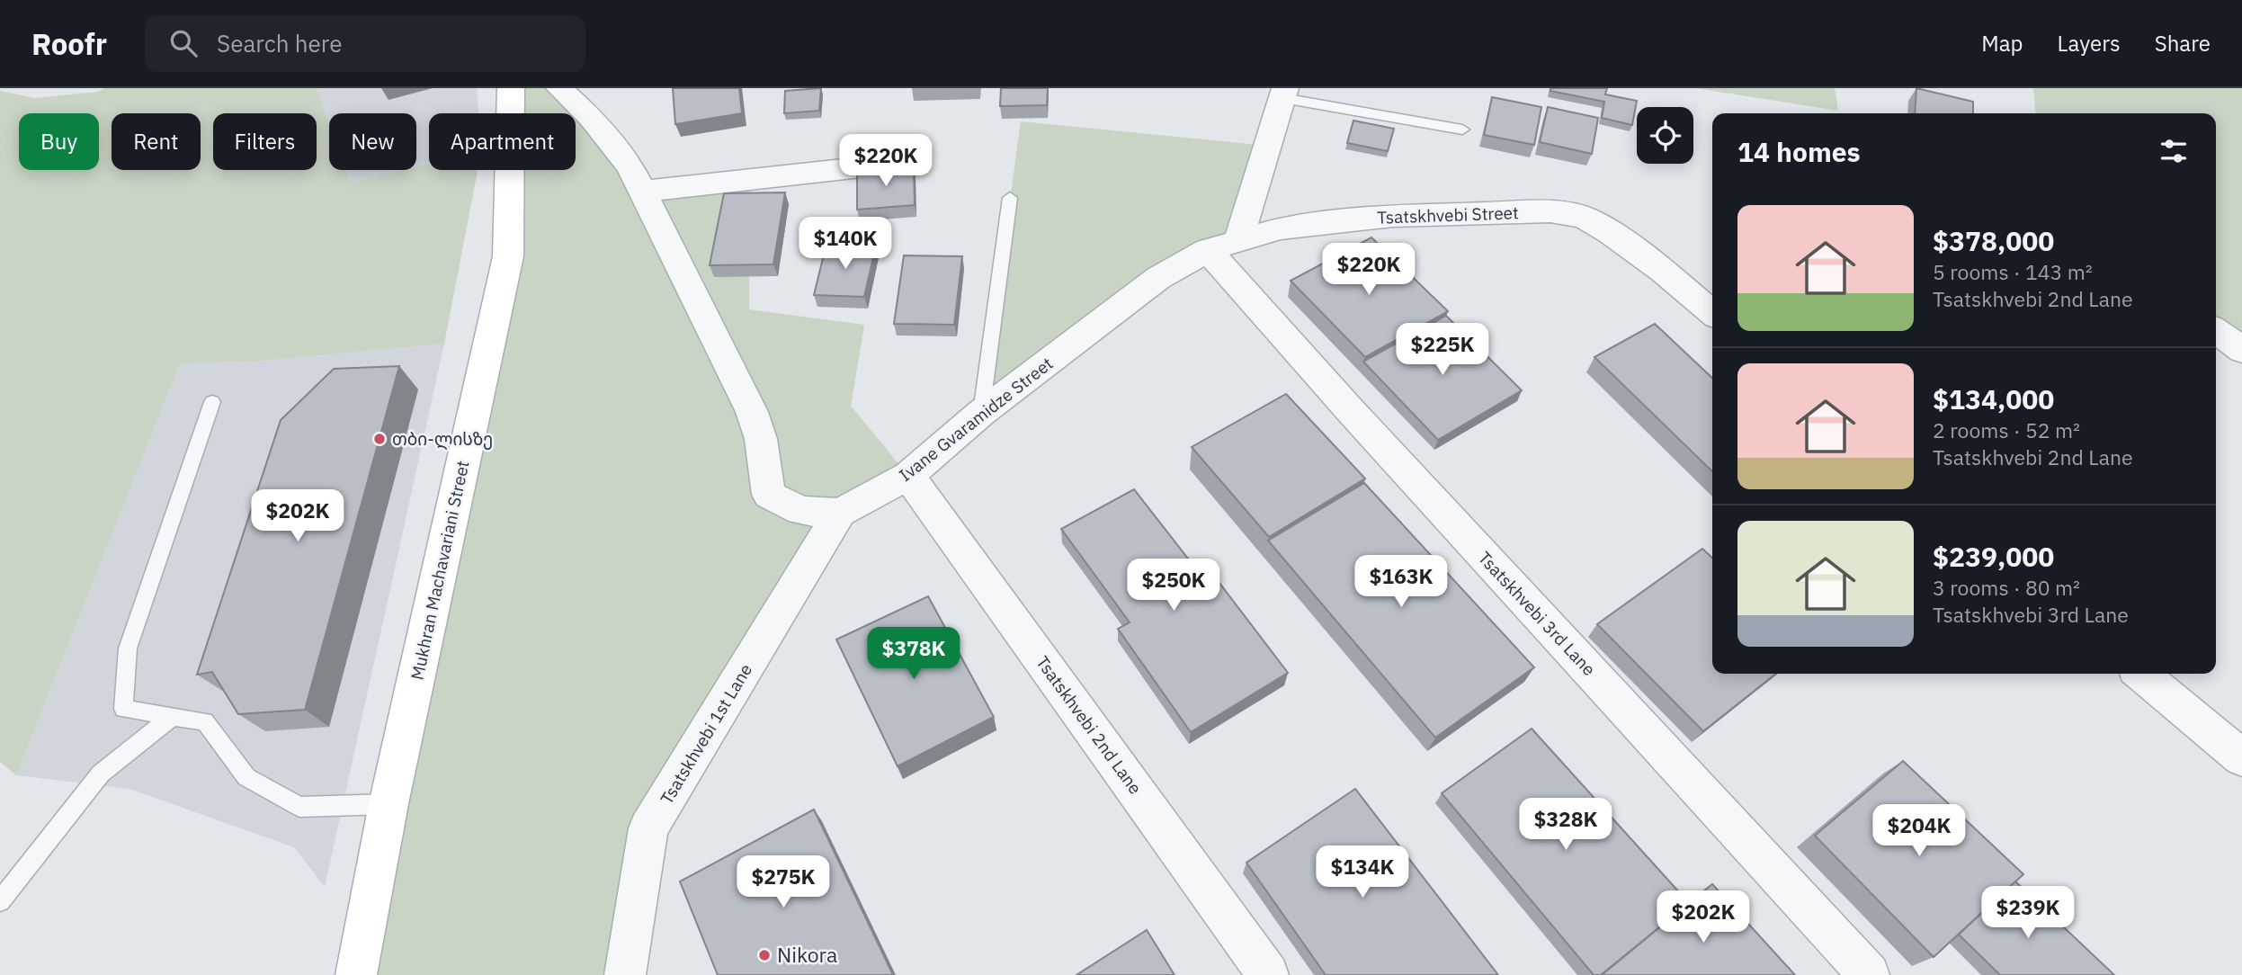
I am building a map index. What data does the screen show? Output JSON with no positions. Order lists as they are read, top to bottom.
{
  "streets": {
    "main road": ["Mukhran Machavariani Street"],
    "street": [
      "Tsatskhvebi Street",
      "Ivane Gvaramidze Street",
      "Tsatskhvebi 3rd Lane",
      "Tsatskhvebi 2nd Lane",
      "Tsatskhvebi 1st Lane"
    ]
  },
  "crossings": [
    ["Tsatskhvebi Street", "Ivane Gvaramidze Street"],
    ["Tsatskhvebi Street", "Tsatskhvebi 3rd Lane"],
    ["Ivane Gvaramidze Street", "Tsatskhvebi 3rd Lane"],
    ["Ivane Gvaramidze Street", "Tsatskhvebi 2nd Lane"],
    ["Ivane Gvaramidze Street", "Tsatskhvebi 1st Lane"]
  ],
  "places": ["თბი-ლისზე", "Nikora"],
  "page": {
    "header": "Roofr",
    "search": "Search here",
    "nav": ["Map", "Layers", "Share"],
    "chip": [
      "Buy",
      "Rent",
      "Filters",
      "New",
      "Apartment"
    ],
    "heading": "14 homes",
    "price": [
      "$220K",
      "$140K",
      "$220K",
      "$225K",
      "$202K",
      "$163K",
      "$250K",
      "$378K",
      "$328K",
      "$204K",
      "$134K",
      "$275K",
      "$239K",
      "$202K"
    ],
    "list": [
      {
        "name": "$378,000",
        "note": "5 rooms · 143 m² · Tsatskhvebi 2nd Lane"
      },
      {
        "name": "$134,000",
        "note": "2 rooms · 52 m² · Tsatskhvebi 2nd Lane"
      },
      {
        "name": "$239,000",
        "note": "3 rooms · 80 m² · Tsatskhvebi 3rd Lane"
      }
    ]
  }
}
